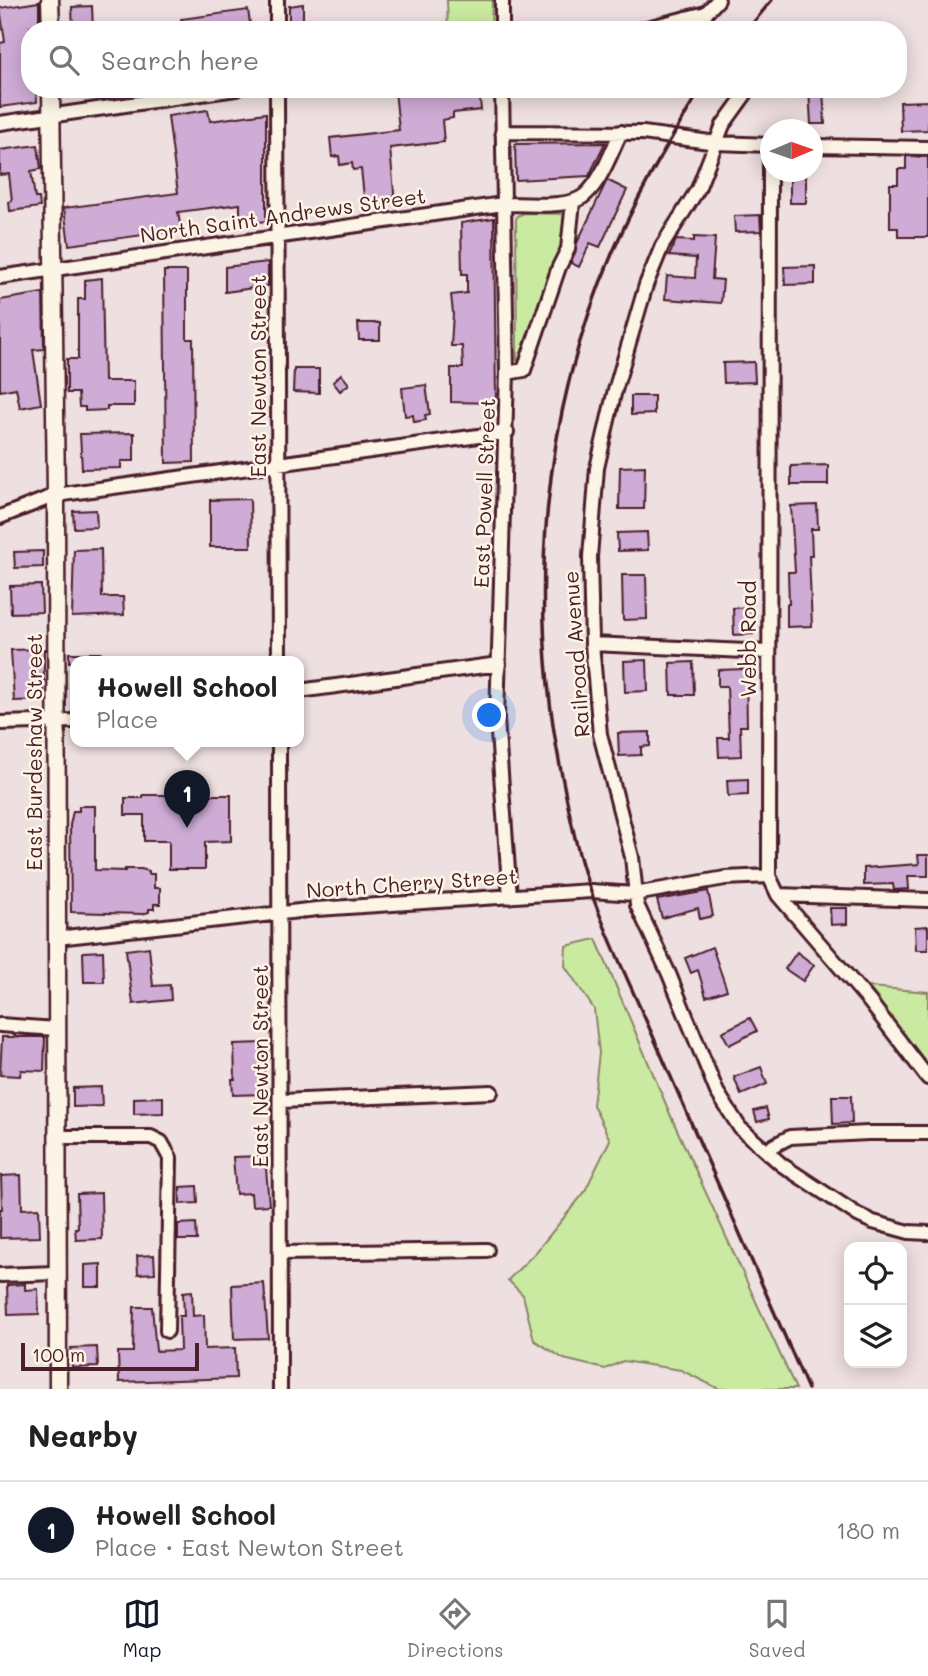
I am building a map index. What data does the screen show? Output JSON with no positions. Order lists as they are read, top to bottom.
{
  "streets": {
    "street": [
      "North Saint Andrews Street",
      "East Newton Street",
      "East Powell Street",
      "Webb Road",
      "Railroad Avenue",
      "East Burdeshaw Street",
      "North Cherry Street"
    ]
  },
  "crossings": [
    ["North Saint Andrews Street", "East Newton Street"],
    ["North Saint Andrews Street", "East Powell Street"],
    ["North Saint Andrews Street", "East Burdeshaw Street"],
    ["East Newton Street", "North Cherry Street"],
    ["East Powell Street", "North Cherry Street"],
    ["Webb Road", "North Cherry Street"],
    ["Railroad Avenue", "North Cherry Street"],
    ["East Burdeshaw Street", "North Cherry Street"]
  ],
  "scale_bar": "100 m",
  "north": "right",
  "page": {
    "search": "Search here",
    "popup": ["Howell School", "Place"],
    "pins": "1",
    "scale": "100 m",
    "heading": "Nearby",
    "list": [
      {
        "mark": "1",
        "name": "Howell School",
        "note": "Place · East Newton Street",
        "value": "180 m"
      }
    ],
    "nav": ["Map", "Directions", "Saved"]
  }
}
